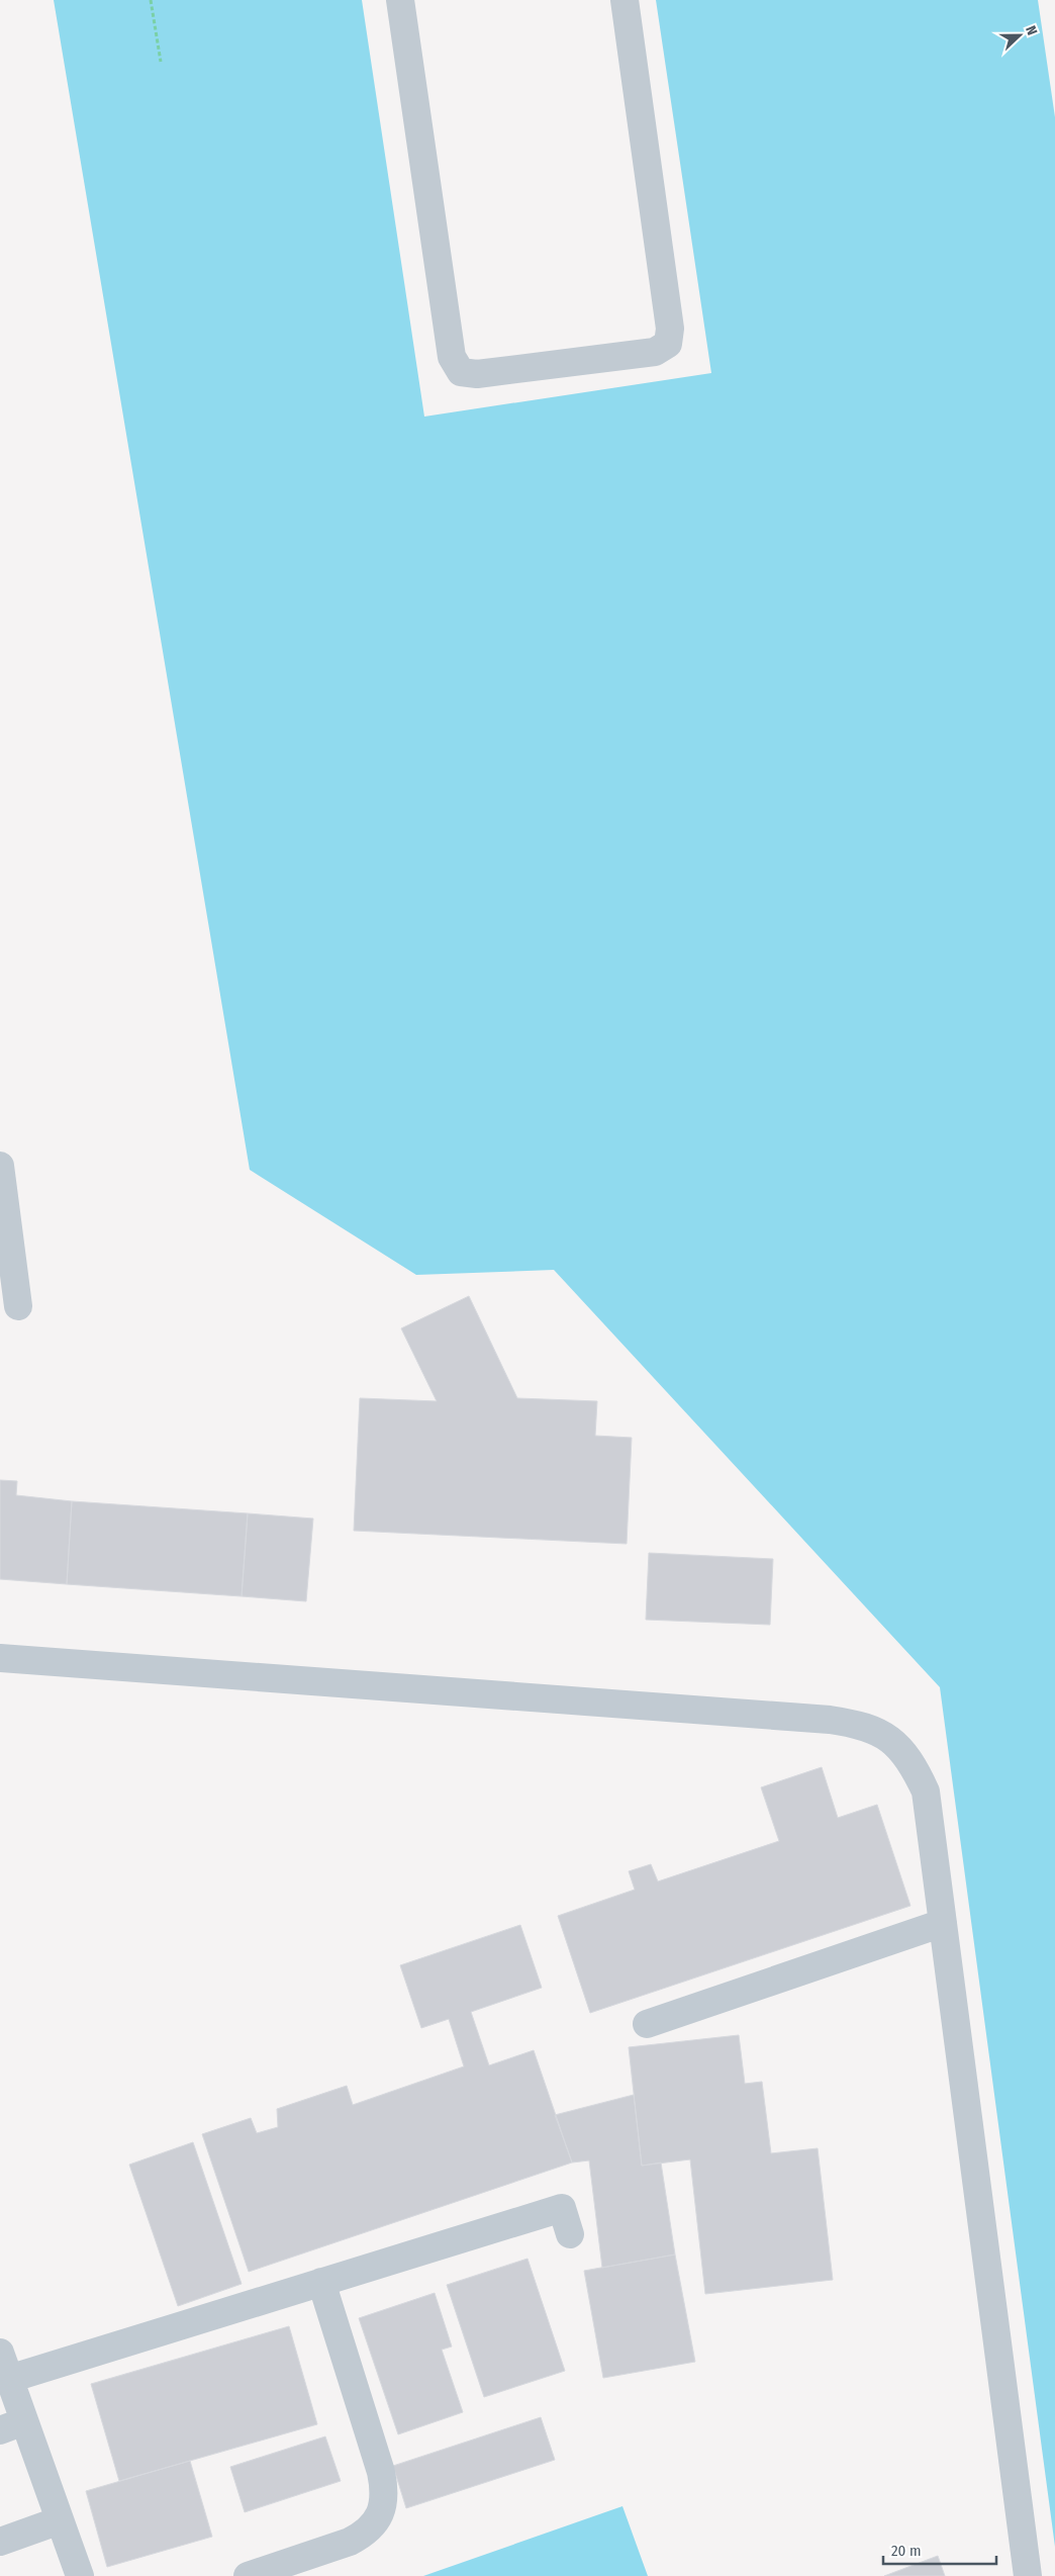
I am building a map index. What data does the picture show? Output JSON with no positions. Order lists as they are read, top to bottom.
{
  "scale_bar": "20 m",
  "north": "right"
}
